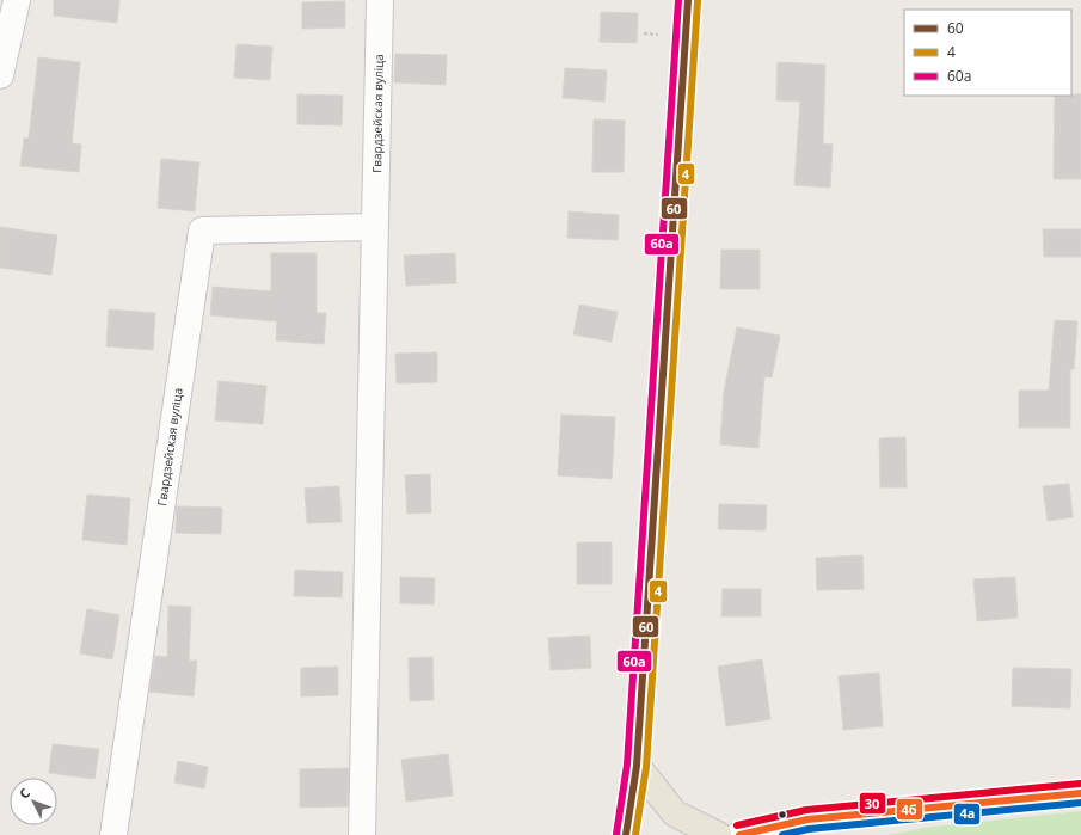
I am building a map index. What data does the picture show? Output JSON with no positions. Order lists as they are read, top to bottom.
{
  "streets": {
    "street": ["Гвардзейская вуліца"]
  },
  "lines": [
    "transit line 60",
    "transit line 60а",
    "transit line 4",
    "transit line 30",
    "transit line 4б",
    "transit line 4а"
  ],
  "legend": ["60", "4", "60а"],
  "north": "top left"
}
